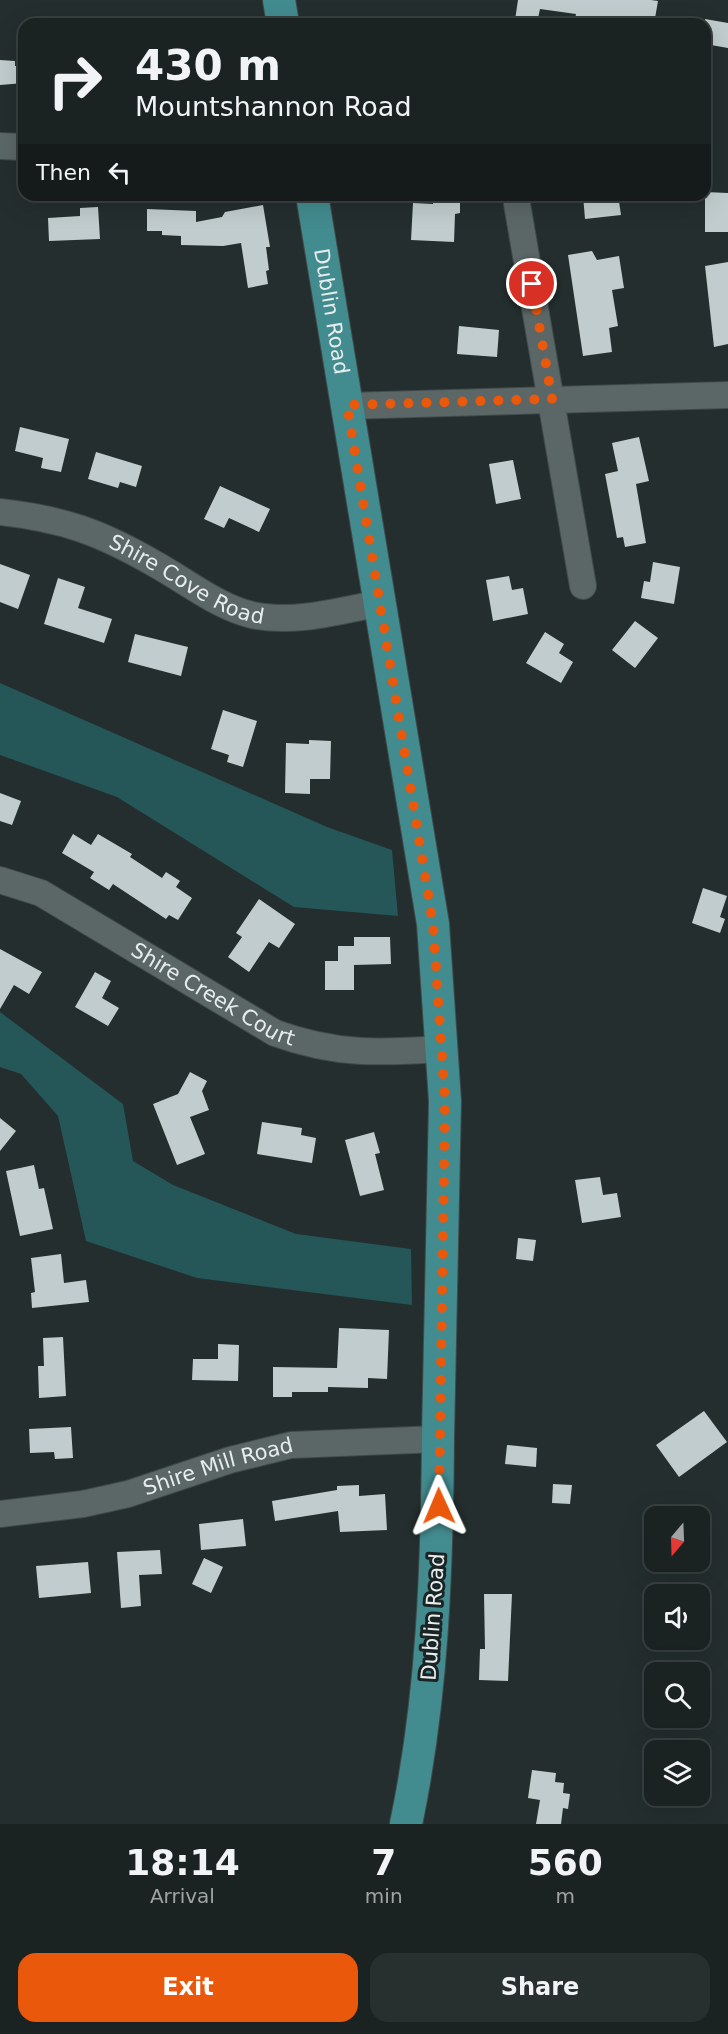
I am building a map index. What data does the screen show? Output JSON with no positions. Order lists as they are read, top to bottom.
{
  "streets": {
    "main road": ["Dublin Road"],
    "street": ["Shire Cove Road", "Shire Creek Court", "Shire Mill Road"]
  },
  "crossings": [
    ["Dublin Road", "Shire Cove Road"],
    ["Dublin Road", "Shire Creek Court"],
    ["Dublin Road", "Shire Mill Road"]
  ],
  "north": "bottom",
  "page": {
    "turn": ["430 m", "Mountshannon Road"],
    "then": "Then",
    "eta": [
      "18:14",
      "Arrival",
      "7",
      "min",
      "560",
      "m"
    ],
    "buttons": ["Exit", "Share"]
  }
}
